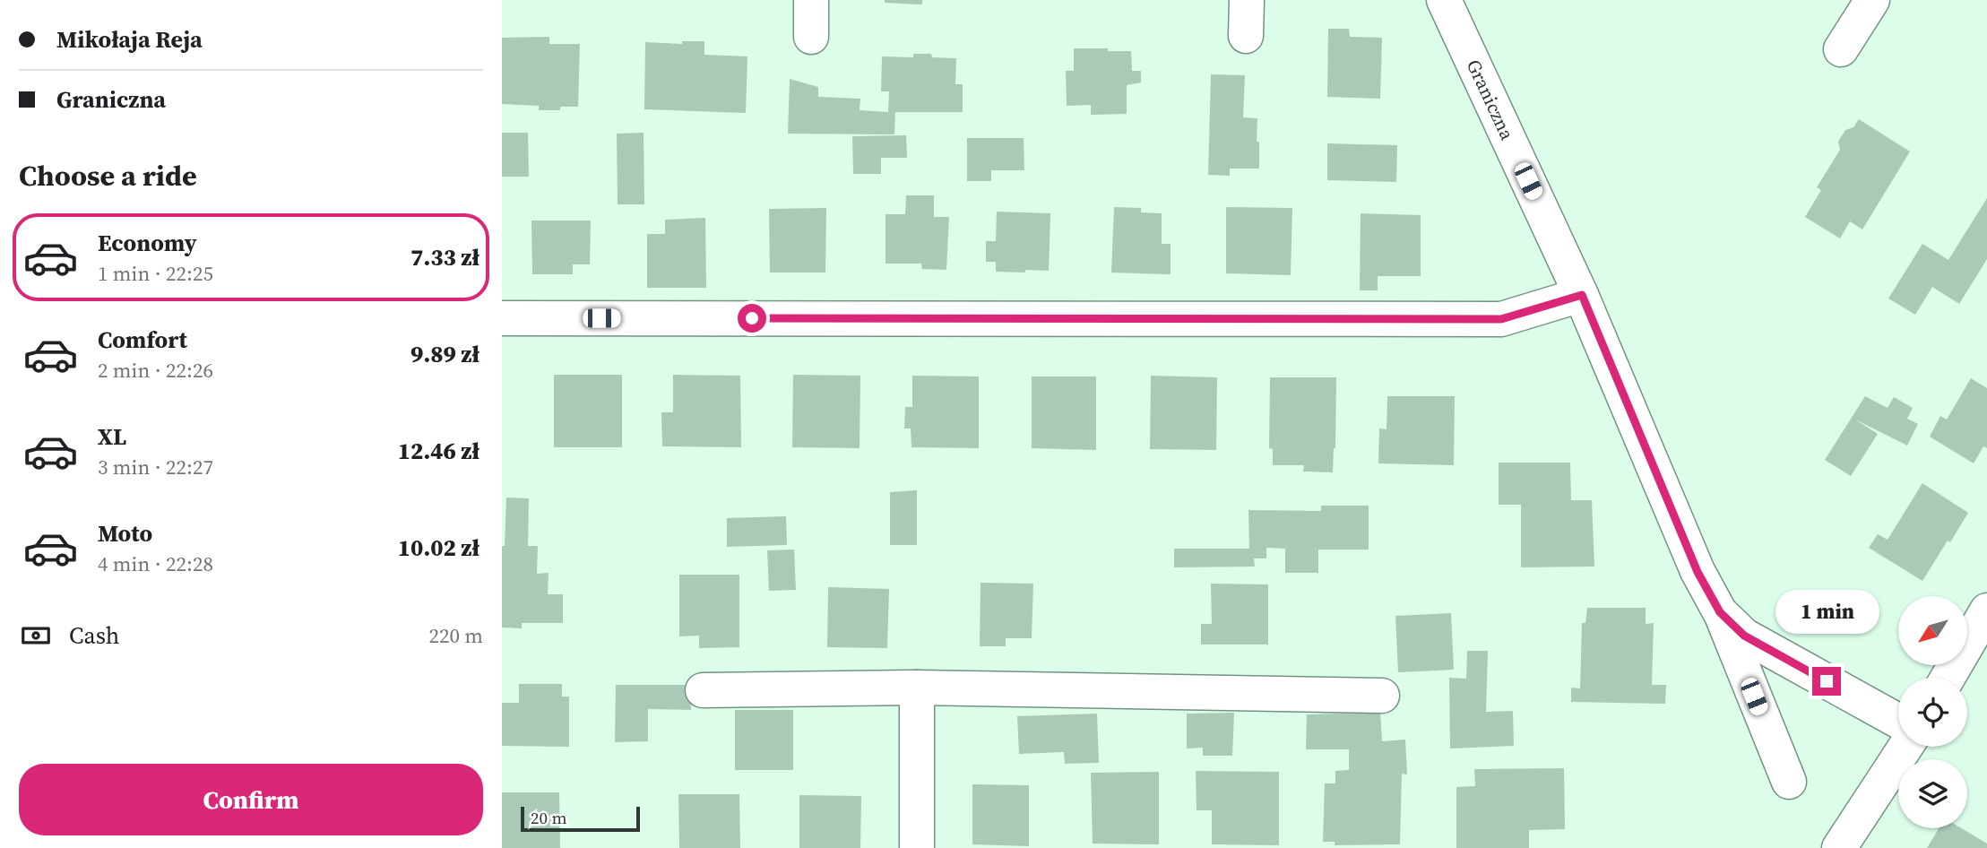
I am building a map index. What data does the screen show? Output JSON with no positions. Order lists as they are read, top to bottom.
{
  "streets": {
    "street": ["Graniczna"]
  },
  "scale_bar": "20 m",
  "north": "bottom left",
  "page": {
    "banner": ["Mikołaja Reja", "Graniczna"],
    "heading": "Choose a ride",
    "list": [
      {
        "name": "Economy",
        "note": "1 min · 22:25",
        "value": "7.33 zł"
      },
      {
        "name": "Comfort",
        "note": "2 min · 22:26",
        "value": "9.89 zł"
      },
      {
        "name": "XL",
        "note": "3 min · 22:27",
        "value": "12.46 zł"
      },
      {
        "name": "Moto",
        "note": "4 min · 22:28",
        "value": "10.02 zł"
      }
    ],
    "bubble": "1 min",
    "pay": ["Cash", "220 m"],
    "buttons": "Confirm",
    "scale": "20 m"
  }
}
